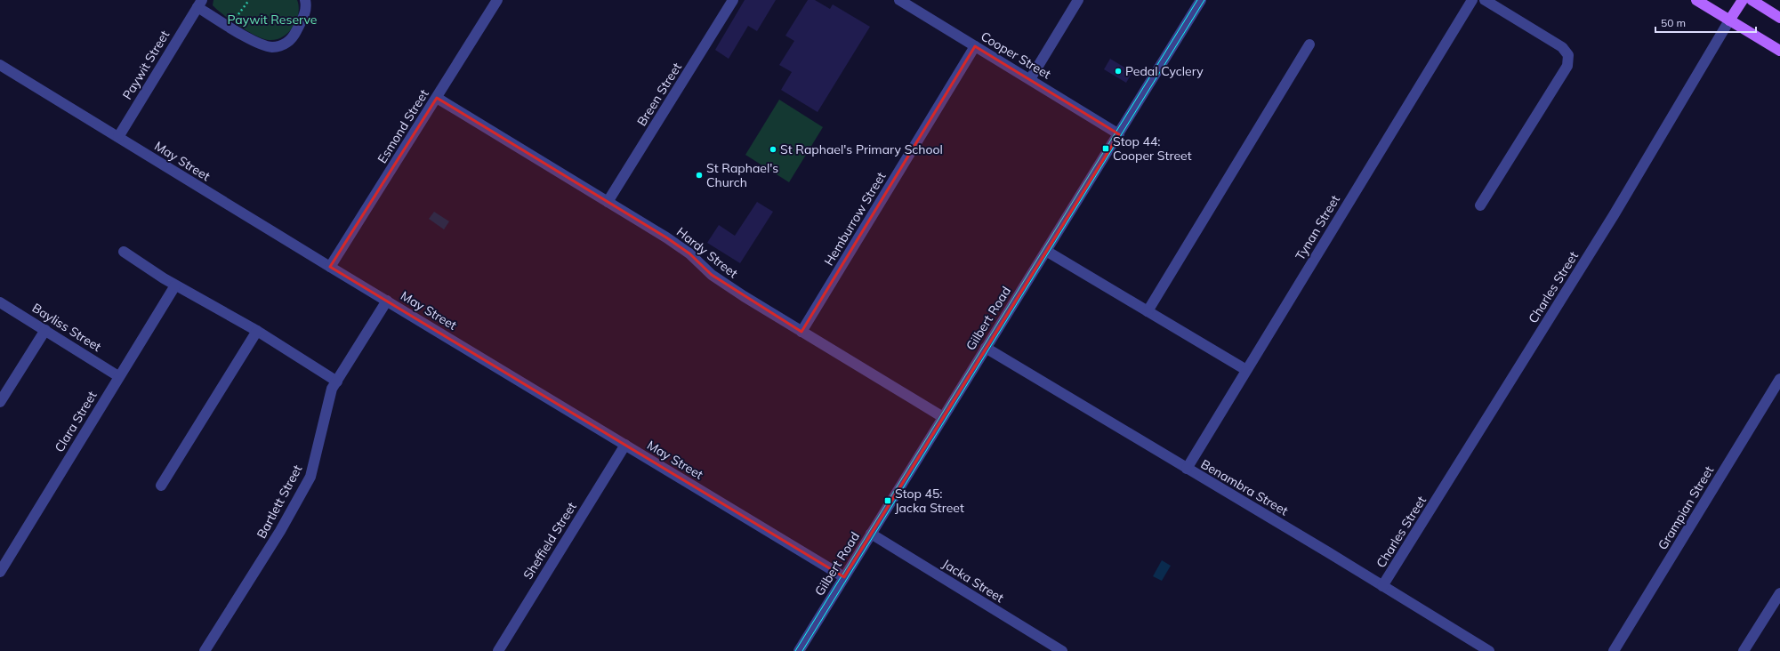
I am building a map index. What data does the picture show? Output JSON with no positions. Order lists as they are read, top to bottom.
{
  "streets": {
    "main road": ["Charles Street"],
    "street": [
      "Cooper Street",
      "Paywit Street",
      "Breen Street",
      "Esmond Street",
      "May Street",
      "Hemburrow Street",
      "Tynan Street",
      "Hardy Street",
      "Gilbert Road",
      "Bayliss Street",
      "Clara Street",
      "Benambra Street",
      "Bartlett Street",
      "Grampian Street",
      "Sheffield Street",
      "Jacka Street"
    ]
  },
  "crossings": [
    ["Cooper Street", "Hemburrow Street"],
    ["Cooper Street", "Gilbert Road"],
    ["Paywit Street", "May Street"],
    ["Breen Street", "Hardy Street"],
    ["Esmond Street", "May Street"],
    ["Esmond Street", "Hardy Street"],
    ["May Street", "Gilbert Road"],
    ["May Street", "Bartlett Street"],
    ["May Street", "Sheffield Street"],
    ["Hemburrow Street", "Hardy Street"],
    ["Tynan Street", "Benambra Street"],
    ["Hardy Street", "Gilbert Road"],
    ["Charles Street", "Benambra Street"],
    ["Gilbert Road", "Benambra Street"],
    ["Gilbert Road", "Jacka Street"],
    ["Bayliss Street", "Clara Street"]
  ],
  "parks": ["Paywit Reserve"],
  "places": {
    "other": ["Pedal Cyclery", "St Raphael's Primary School", "St Raphael's Church"],
    "transit": ["Stop 44: Cooper Street", "Stop 45: Jacka Street"]
  },
  "scale_bar": "50 m"
}
